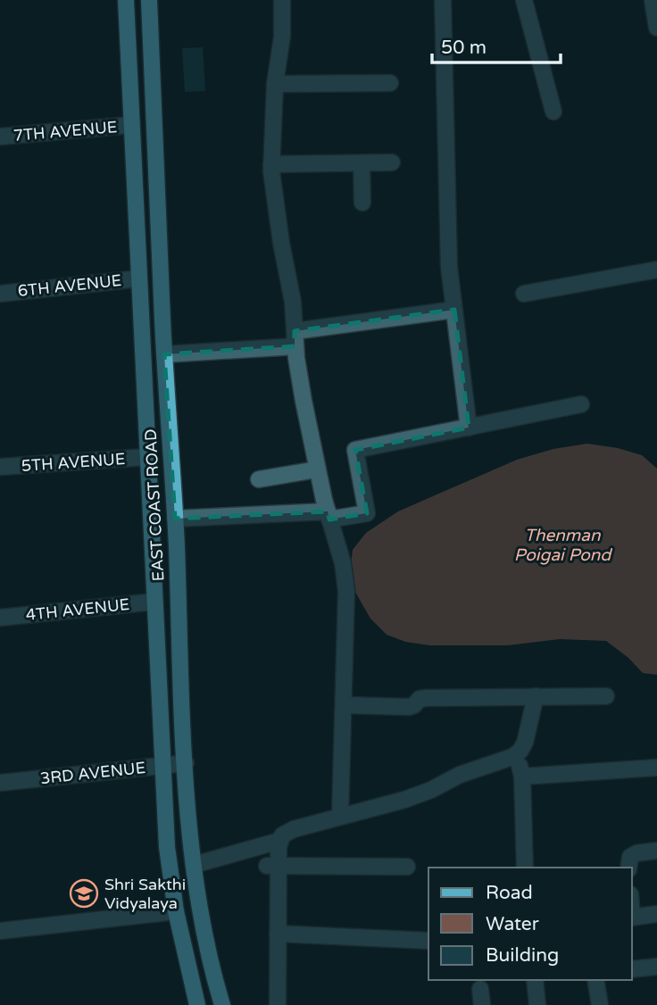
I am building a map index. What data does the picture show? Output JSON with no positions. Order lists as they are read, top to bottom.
{
  "streets": {
    "main road": ["EAST COAST ROAD"],
    "street": [
      "7TH AVENUE",
      "6TH AVENUE",
      "5TH AVENUE",
      "4TH AVENUE",
      "3RD AVENUE"
    ]
  },
  "crossings": [
    ["7TH AVENUE", "EAST COAST ROAD"],
    ["6TH AVENUE", "EAST COAST ROAD"],
    ["5TH AVENUE", "EAST COAST ROAD"],
    ["EAST COAST ROAD", "4TH AVENUE"],
    ["EAST COAST ROAD", "3RD AVENUE"]
  ],
  "water": ["Thenman Poigai Pond"],
  "places": {
    "school or university": ["Shri Sakthi Vidyalaya"]
  },
  "legend": ["Road", "Water", "Building"],
  "scale_bar": "50 m"
}
